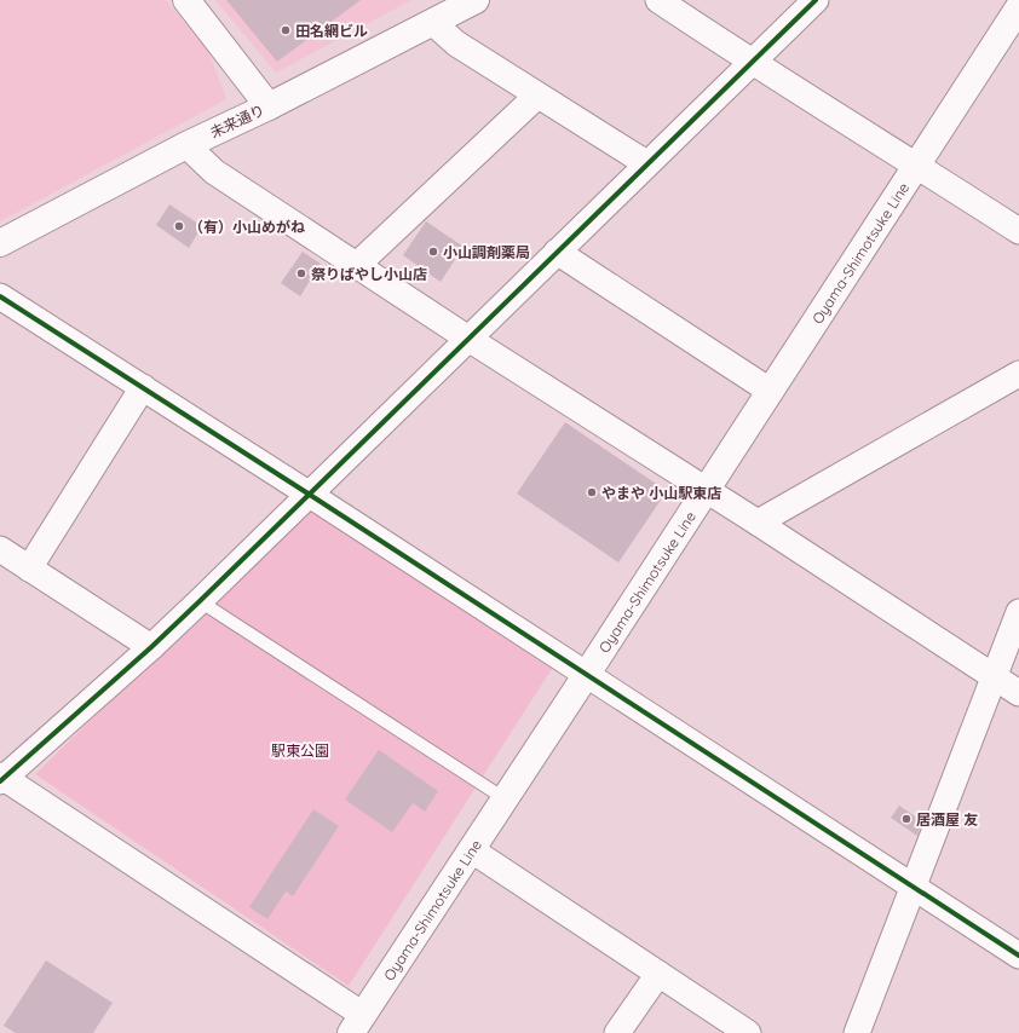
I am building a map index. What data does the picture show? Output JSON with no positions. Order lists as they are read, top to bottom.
{
  "streets": {
    "main road": ["未来通り", "Oyama-Shimotsuke Line"]
  },
  "parks": ["駅東公園"],
  "places": [
    "田名網ビル",
    "（有）小山めがね",
    "小山調剤薬局",
    "祭りばやし小山店",
    "やまや 小山駅東店",
    "居酒屋 友"
  ]
}
